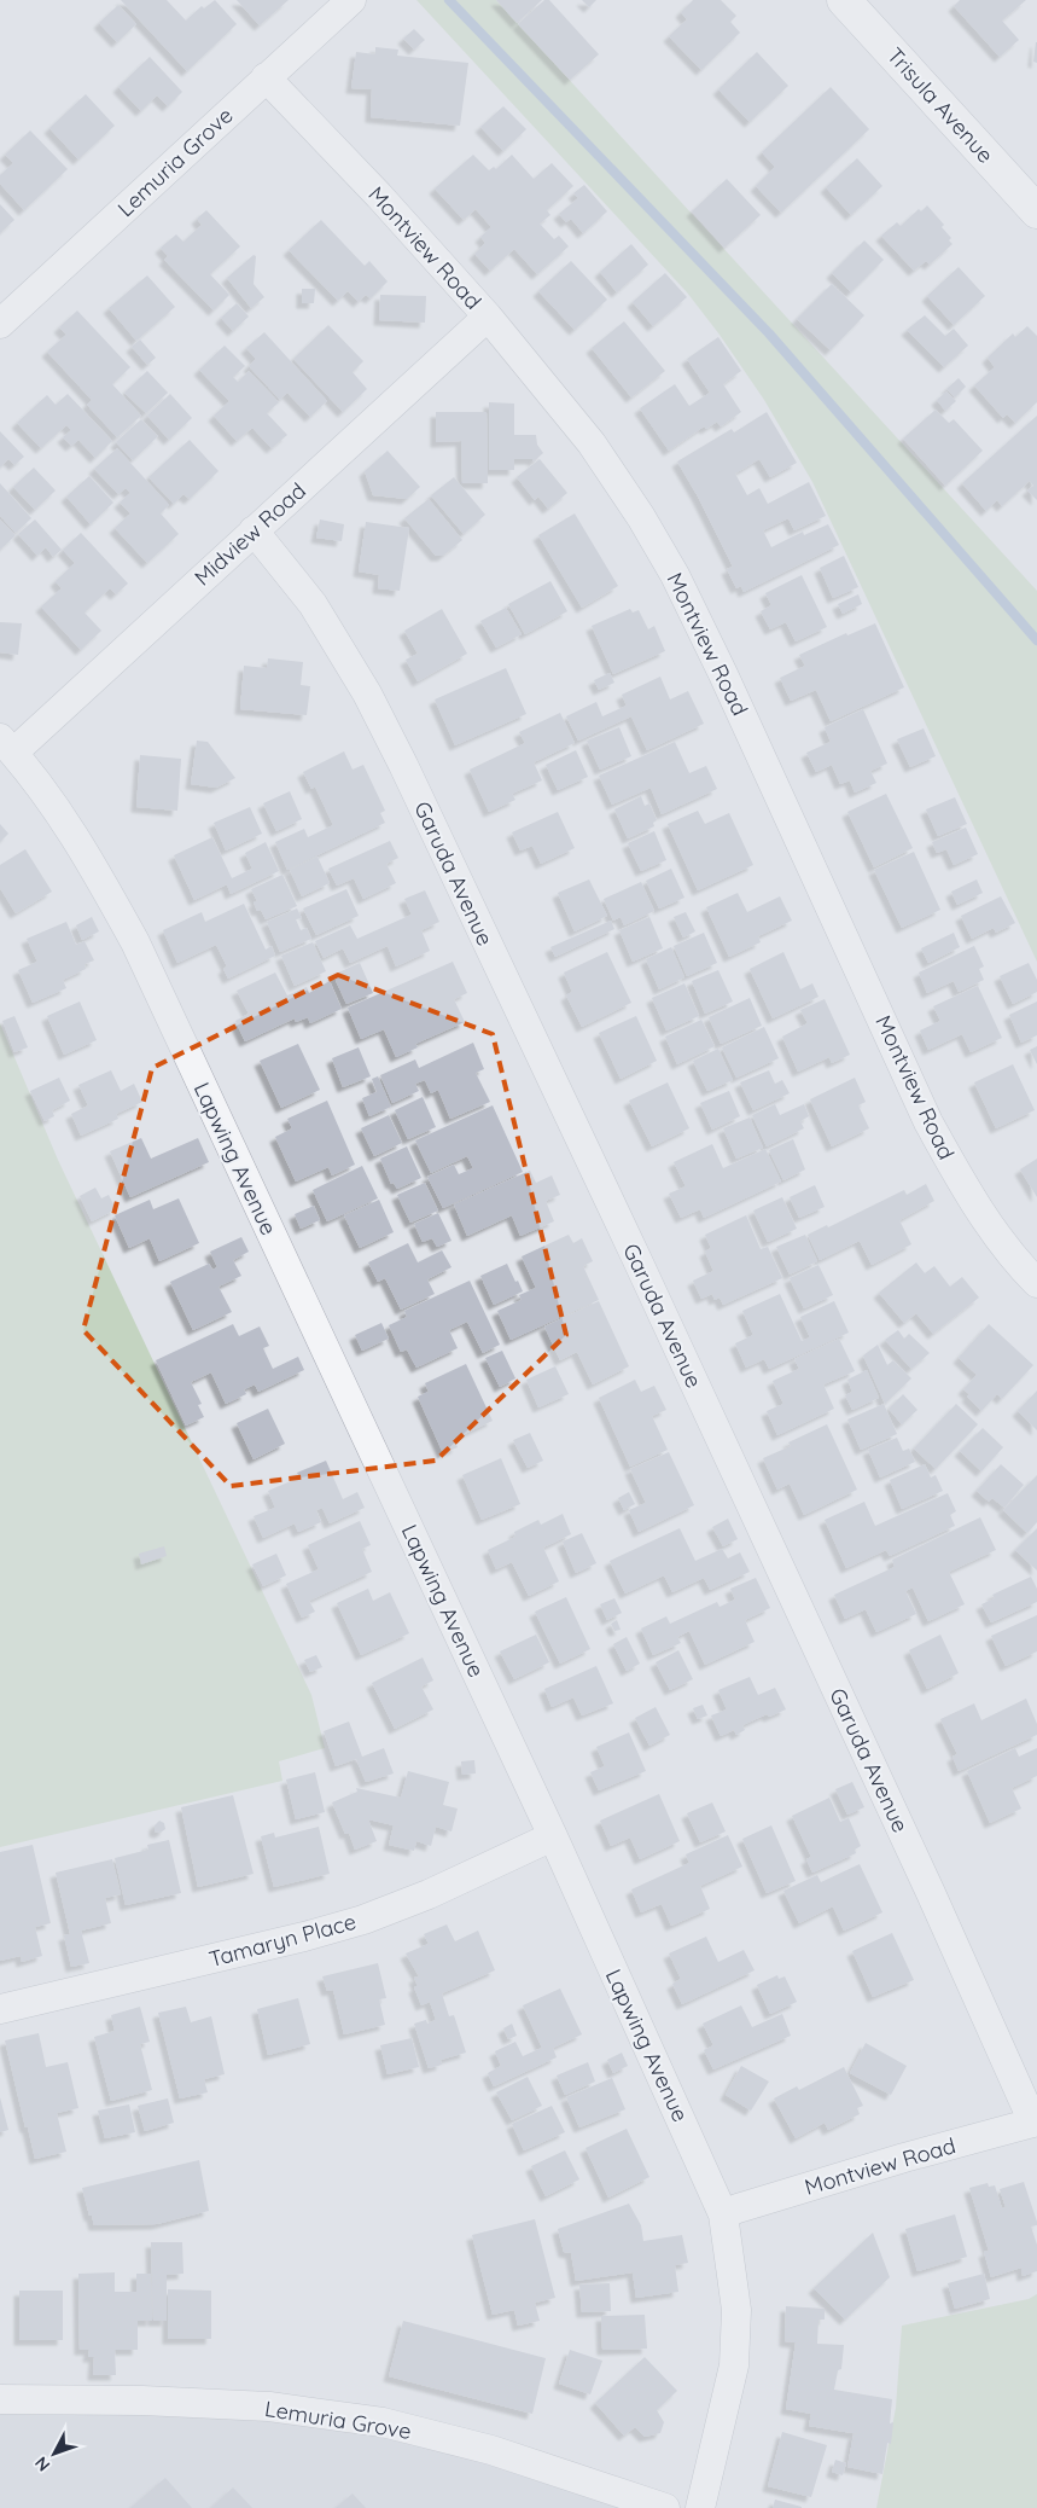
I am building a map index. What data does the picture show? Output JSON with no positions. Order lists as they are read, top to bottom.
{
  "streets": {
    "street": [
      "Trisula Avenue",
      "Lemuria Grove",
      "Montview Road",
      "Midview Road",
      "Garuda Avenue",
      "Lapwing Avenue",
      "Tamaryn Place"
    ]
  },
  "crossings": [
    ["Lemuria Grove", "Montview Road"],
    ["Montview Road", "Midview Road"],
    ["Montview Road", "Garuda Avenue"],
    ["Montview Road", "Lapwing Avenue"],
    ["Midview Road", "Garuda Avenue"],
    ["Midview Road", "Lapwing Avenue"],
    ["Lapwing Avenue", "Tamaryn Place"]
  ],
  "north": "bottom left"
}
